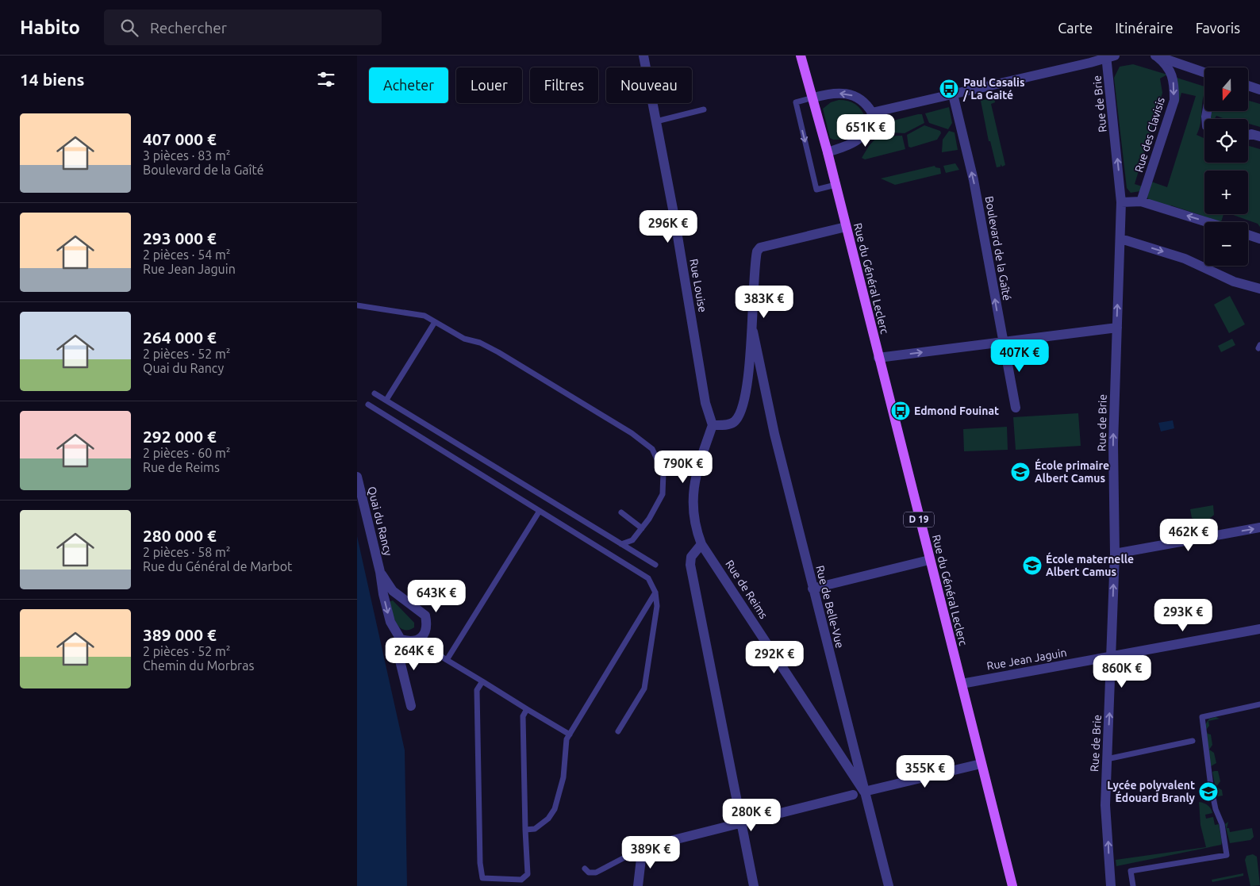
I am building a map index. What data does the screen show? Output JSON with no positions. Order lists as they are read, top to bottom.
{
  "streets": {
    "main road": ["Rue du Général Leclerc", "D 19"],
    "street": [
      "Rue de Brie",
      "Rue des Clavisis",
      "Boulevard de la Gaîté",
      "Rue Louise",
      "Quai du Rancy",
      "Rue de Reims",
      "Rue de Belle-Vue",
      "Rue Jean Jaguin"
    ]
  },
  "crossings": [
    ["Rue de Brie", "Rue Jean Jaguin"],
    ["Rue du Général Leclerc", "D 19"],
    ["Rue du Général Leclerc", "Rue Jean Jaguin"],
    ["Rue Louise", "Rue de Reims"],
    ["Rue de Reims", "Rue de Belle-Vue"]
  ],
  "one_way": ["Rue de Brie", "Rue des Clavisis", "Boulevard de la Gaîté"],
  "places": {
    "bus stop": ["Paul Casalis / La Gaité", "Edmond Fouinat"],
    "school or university": ["École primaire Albert Camus", "École maternelle Albert Camus", "Lycée polyvalent Édouard Branly"]
  },
  "north": "bottom",
  "page": {
    "header": "Habito",
    "search": "Rechercher",
    "nav": ["Carte", "Itinéraire", "Favoris"],
    "heading": "14 biens",
    "map_buttons": ["+", "−"],
    "chip": [
      "Acheter",
      "Louer",
      "Filtres",
      "Nouveau"
    ],
    "list": [
      {
        "name": "407 000 €",
        "note": "3 pièces · 83 m² · Boulevard de la Gaîté"
      },
      {
        "name": "293 000 €",
        "note": "2 pièces · 54 m² · Rue Jean Jaguin"
      },
      {
        "name": "264 000 €",
        "note": "2 pièces · 52 m² · Quai du Rancy"
      },
      {
        "name": "292 000 €",
        "note": "2 pièces · 60 m² · Rue de Reims"
      },
      {
        "name": "280 000 €",
        "note": "2 pièces · 58 m² · Rue du Général de Marbot"
      },
      {
        "name": "389 000 €",
        "note": "2 pièces · 52 m² · Chemin du Morbras"
      }
    ],
    "price": [
      "651K €",
      "296K €",
      "383K €",
      "407K €",
      "790K €",
      "462K €",
      "643K €",
      "293K €",
      "264K €",
      "292K €",
      "860K €",
      "355K €",
      "280K €",
      "389K €"
    ]
  }
}
